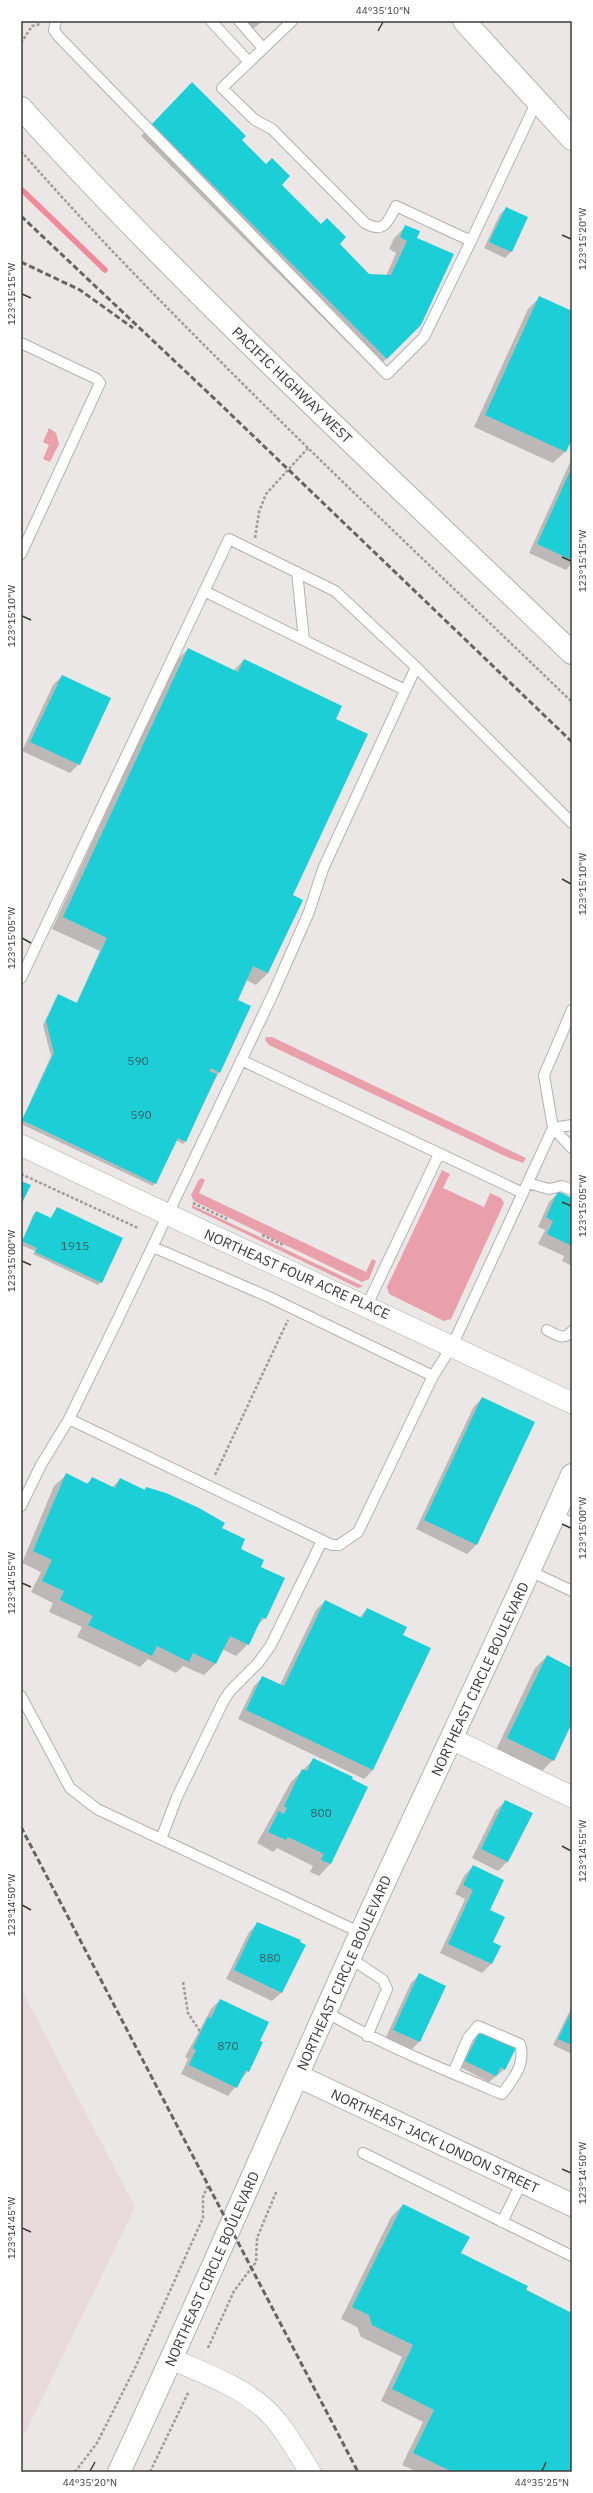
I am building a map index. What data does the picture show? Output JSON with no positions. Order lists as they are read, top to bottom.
{
  "streets": {
    "main road": ["PACIFIC HIGHWAY WEST", "NORTHEAST CIRCLE BOULEVARD", "NORTHEAST JACK LONDON STREET"],
    "street": ["NORTHEAST FOUR ACRE PLACE"]
  },
  "crossings": [
    ["NORTHEAST CIRCLE BOULEVARD", "NORTHEAST JACK LONDON STREET"]
  ],
  "house_numbers": [
    "590",
    "590",
    "1915",
    "800",
    "880",
    "870"
  ],
  "coordinates": [
    "44°35'10\"N",
    "123°15'20\"W",
    "123°15'15\"W",
    "123°15'10\"W",
    "123°15'05\"W",
    "123°15'00\"W",
    "123°14'55\"W",
    "123°14'50\"W",
    "123°14'45\"W",
    "44°35'20\"N",
    "44°35'25\"N"
  ]
}
